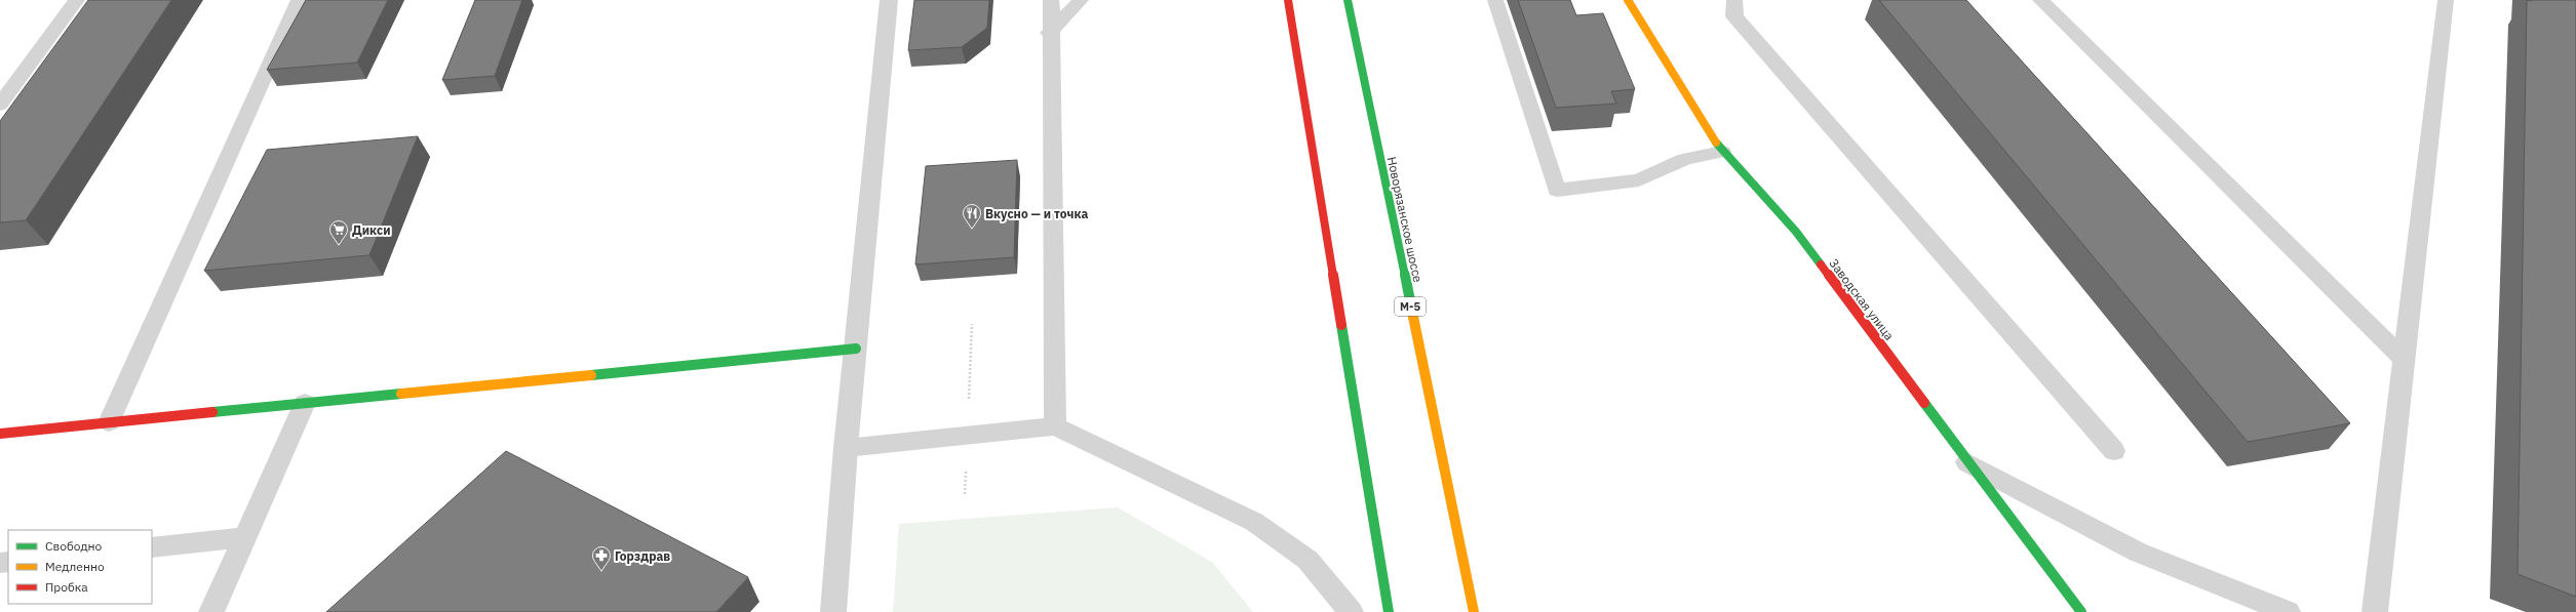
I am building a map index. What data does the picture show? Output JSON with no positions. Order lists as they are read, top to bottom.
{
  "streets": {
    "main road": ["Новорязанское шоссе", "Заводская улица", "М-5"]
  },
  "places": {
    "restaurant": ["Вкусно — и точка"],
    "supermarket": ["Дикси"],
    "pharmacy": ["Горздрав"]
  },
  "legend": ["Свободно", "Медленно", "Пробка"]
}
